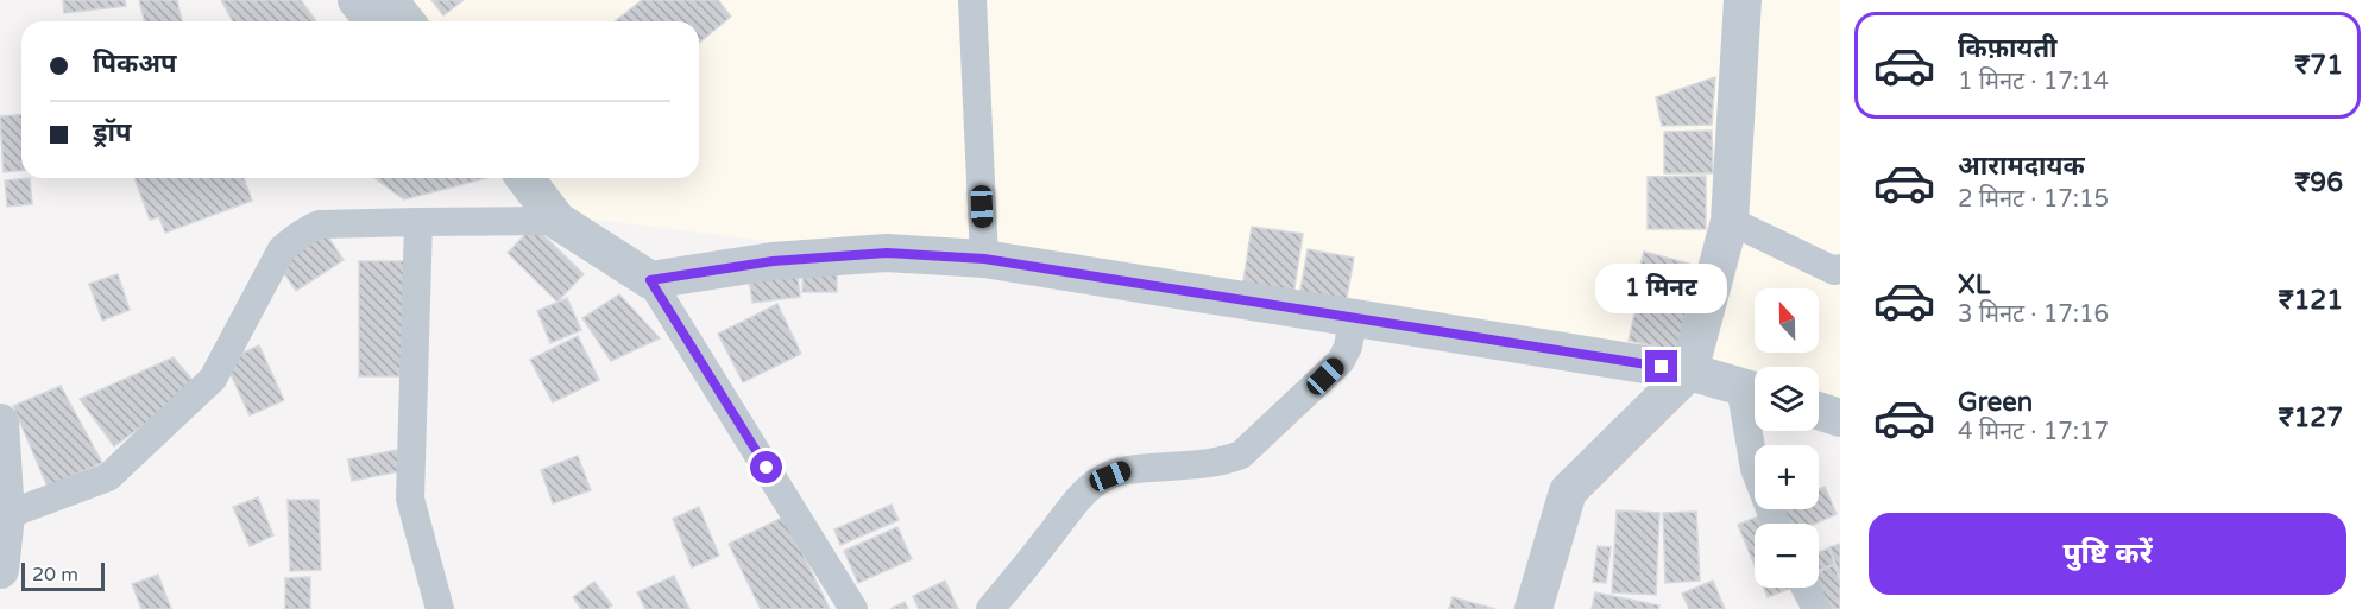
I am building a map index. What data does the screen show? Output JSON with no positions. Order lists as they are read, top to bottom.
{
  "scale_bar": "20 m",
  "north": "top",
  "page": {
    "list": [
      {
        "name": "किफ़ायती",
        "note": "1 मिनट · 17:14",
        "value": "₹71"
      },
      {
        "name": "आरामदायक",
        "note": "2 मिनट · 17:15",
        "value": "₹96"
      },
      {
        "name": "XL",
        "note": "3 मिनट · 17:16",
        "value": "₹121"
      },
      {
        "name": "Green",
        "note": "4 मिनट · 17:17",
        "value": "₹127"
      }
    ],
    "banner": ["पिकअप", "ड्रॉप"],
    "bubble": "1 मिनट",
    "map_buttons": ["+", "−"],
    "buttons": "पुष्टि करें",
    "scale": "20 m"
  }
}
